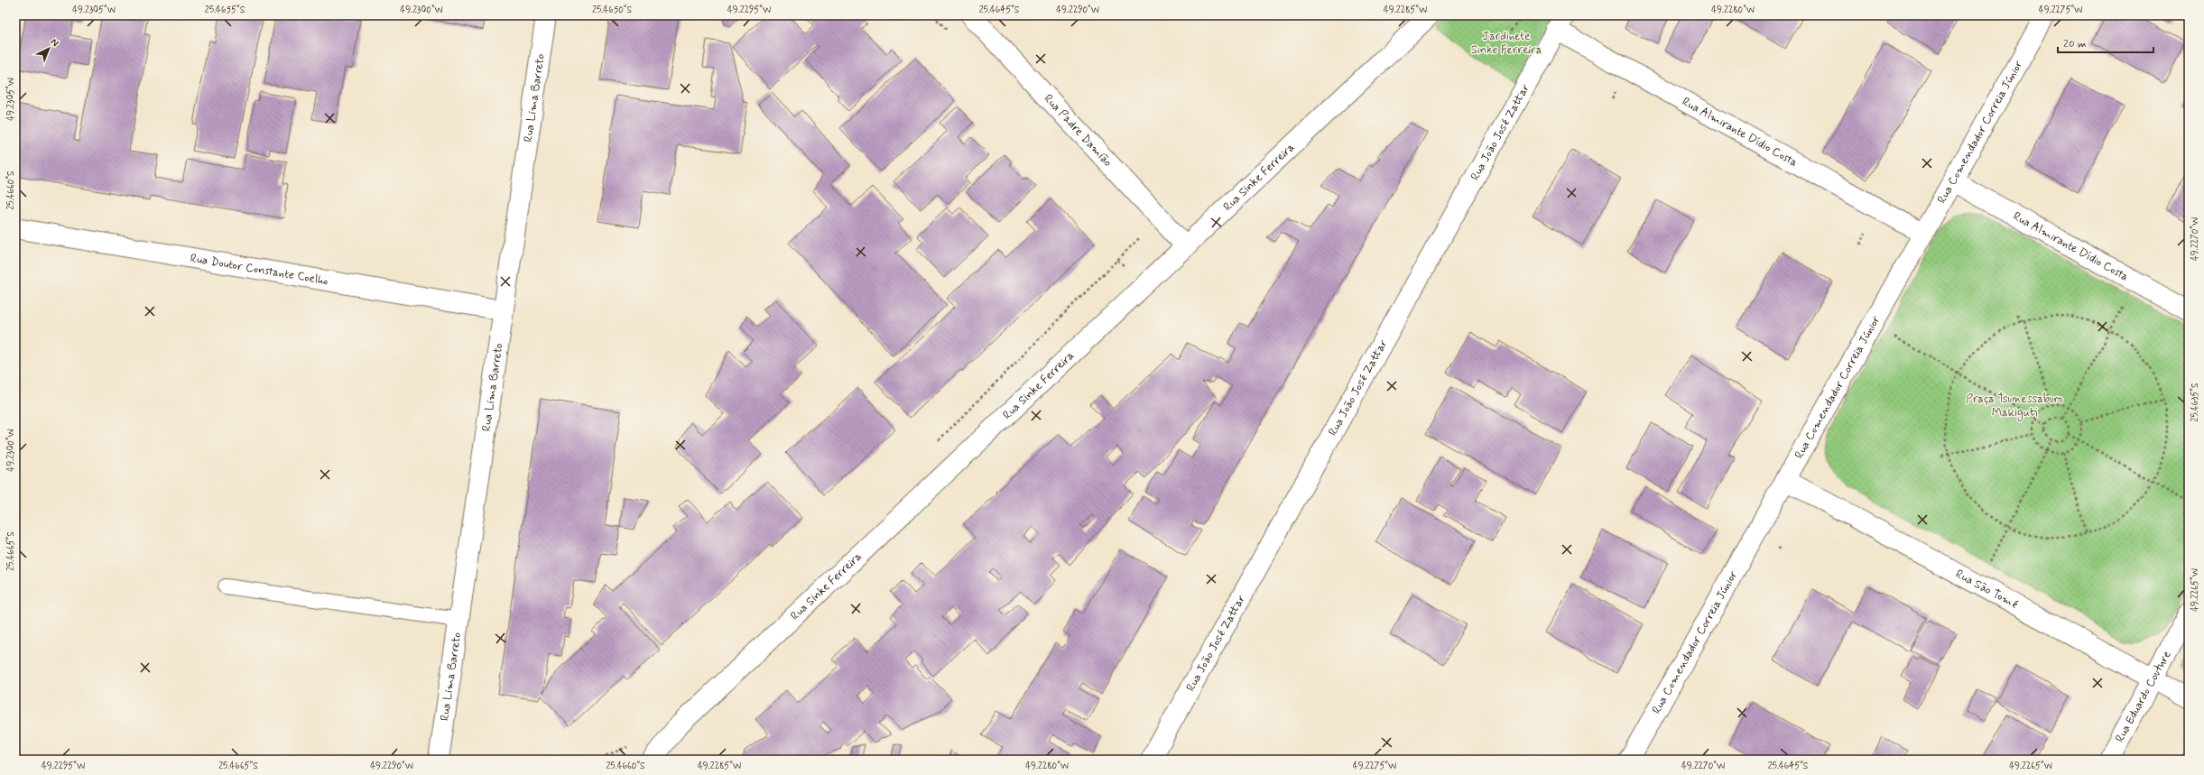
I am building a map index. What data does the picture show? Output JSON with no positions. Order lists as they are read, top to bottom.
{
  "streets": {
    "street": [
      "Rua Lima Barreto",
      "Rua Padre Damião",
      "Rua João José Zattar",
      "Rua Almirante Dídio Costa",
      "Rua Comendador Correia Júnior",
      "Rua Sinke Ferreira",
      "Rua Doutor Constante Coelho",
      "Rua São Tomé",
      "Rua Eduardo Couture"
    ]
  },
  "crossings": [
    ["Rua Lima Barreto", "Rua Doutor Constante Coelho"],
    ["Rua Padre Damião", "Rua Sinke Ferreira"],
    ["Rua João José Zattar", "Rua Almirante Dídio Costa"],
    ["Rua Almirante Dídio Costa", "Rua Comendador Correia Júnior"],
    ["Rua Comendador Correia Júnior", "Rua São Tomé"],
    ["Rua São Tomé", "Rua Eduardo Couture"]
  ],
  "parks": ["Jardinete Sinke Ferreira", "Praça Tsunessaburo Makiguti"],
  "scale_bar": "20 m",
  "north": "top right",
  "coordinates": [
    "49.2305°W",
    "25.4655°S",
    "49.2300°W",
    "25.4650°S",
    "49.2295°W",
    "25.4645°S",
    "49.2290°W",
    "49.2285°W",
    "49.2280°W",
    "49.2275°W",
    "25.4660°S",
    "49.2270°W",
    "25.4635°S",
    "25.4665°S",
    "49.2265°W"
  ]
}
